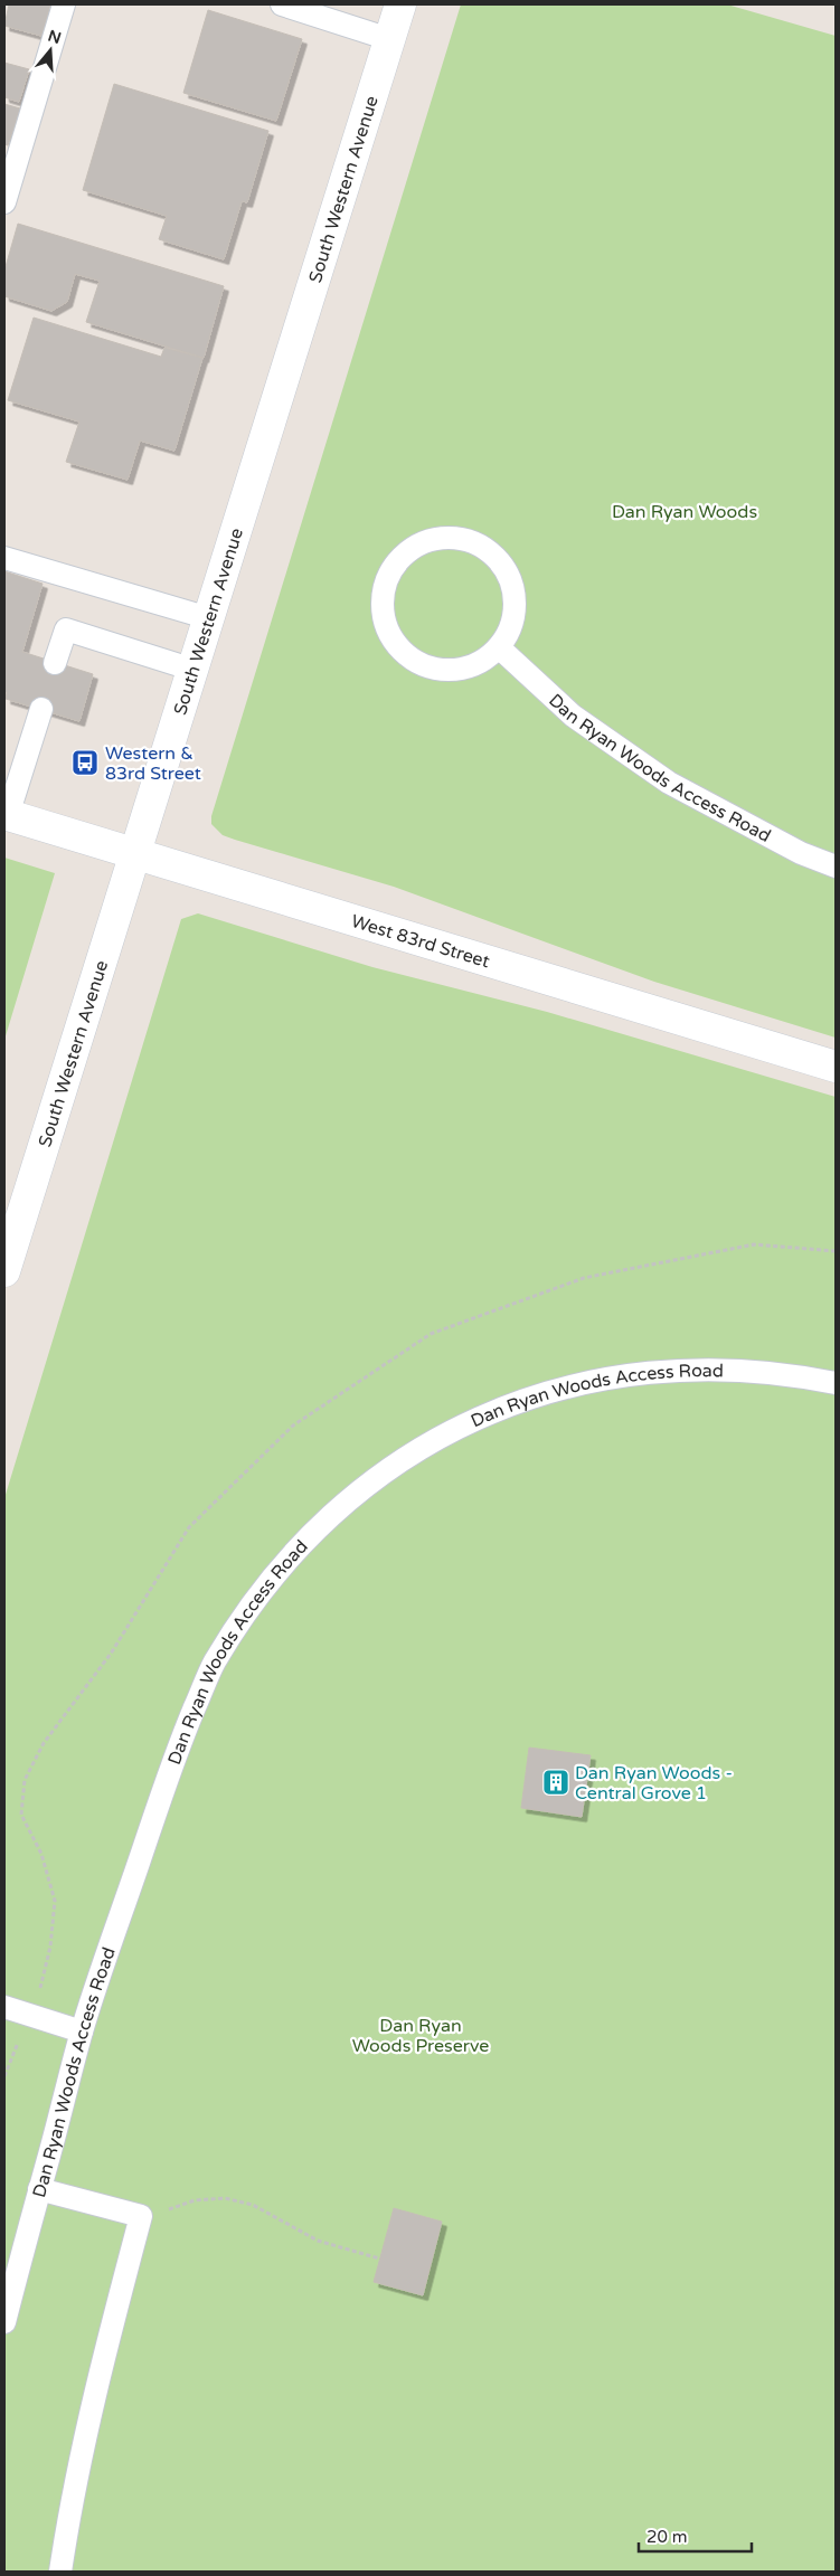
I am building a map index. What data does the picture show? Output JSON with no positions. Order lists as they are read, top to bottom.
{
  "streets": {
    "main road": ["South Western Avenue", "West 83rd Street"],
    "lane": ["Dan Ryan Woods Access Road"]
  },
  "crossings": [
    ["South Western Avenue", "West 83rd Street"]
  ],
  "parks": ["Dan Ryan Woods", "Dan Ryan Woods Preserve"],
  "places": {
    "bus stop": ["Western & 83rd Street"],
    "building": ["Dan Ryan Woods - Central Grove 1"]
  },
  "scale_bar": "20 m",
  "north": "top"
}
